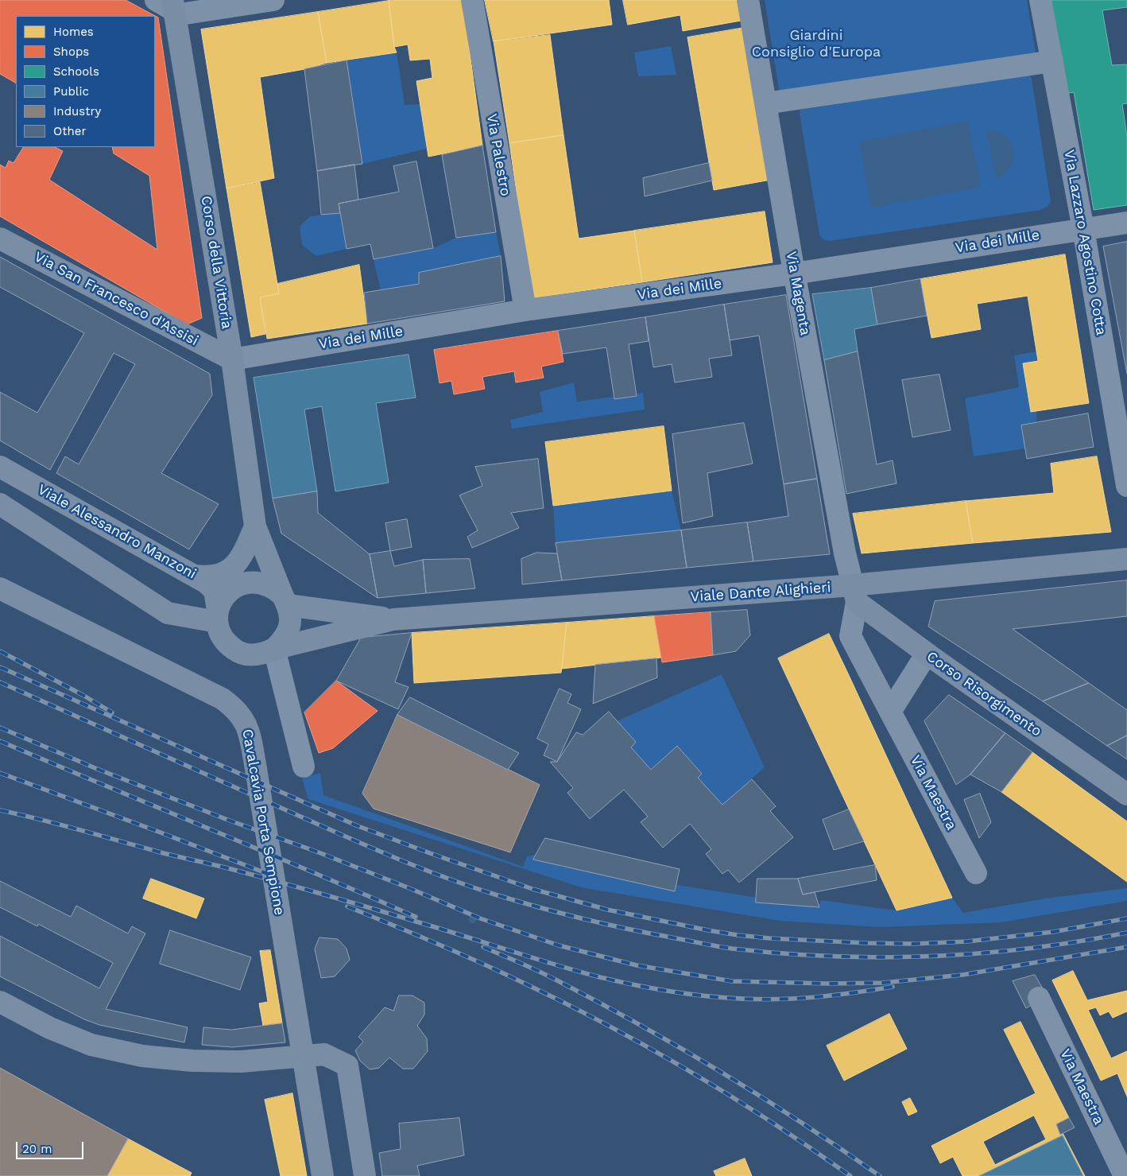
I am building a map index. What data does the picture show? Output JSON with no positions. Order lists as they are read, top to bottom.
{
  "streets": {
    "main road": [
      "Corso della Vittoria",
      "Via San Francesco d'Assisi",
      "Viale Alessandro Manzoni",
      "Viale Dante Alighieri",
      "Corso Risorgimento",
      "Cavalcavia Porta Sempione"
    ],
    "street": [
      "Via Palestro",
      "Via dei Mille",
      "Via Lazzaro Agostino Cotta",
      "Via Magenta",
      "Via Maestra"
    ]
  },
  "crossings": [
    ["Via Palestro", "Via dei Mille"],
    ["Via dei Mille", "Via Lazzaro Agostino Cotta"],
    ["Via dei Mille", "Corso della Vittoria"],
    ["Via dei Mille", "Via Magenta"],
    ["Via dei Mille", "Via San Francesco d'Assisi"],
    ["Corso della Vittoria", "Via San Francesco d'Assisi"],
    ["Corso della Vittoria", "Viale Alessandro Manzoni"],
    ["Via Magenta", "Viale Dante Alighieri"],
    ["Via Magenta", "Corso Risorgimento"],
    ["Via Magenta", "Via Maestra"],
    ["Viale Dante Alighieri", "Corso Risorgimento"],
    ["Viale Dante Alighieri", "Via Maestra"],
    ["Corso Risorgimento", "Via Maestra"]
  ],
  "parks": ["Giardini Consiglio d'Europa"],
  "legend": [
    "Homes",
    "Shops",
    "Schools",
    "Public",
    "Industry",
    "Other"
  ],
  "scale_bar": "20 m"
}
